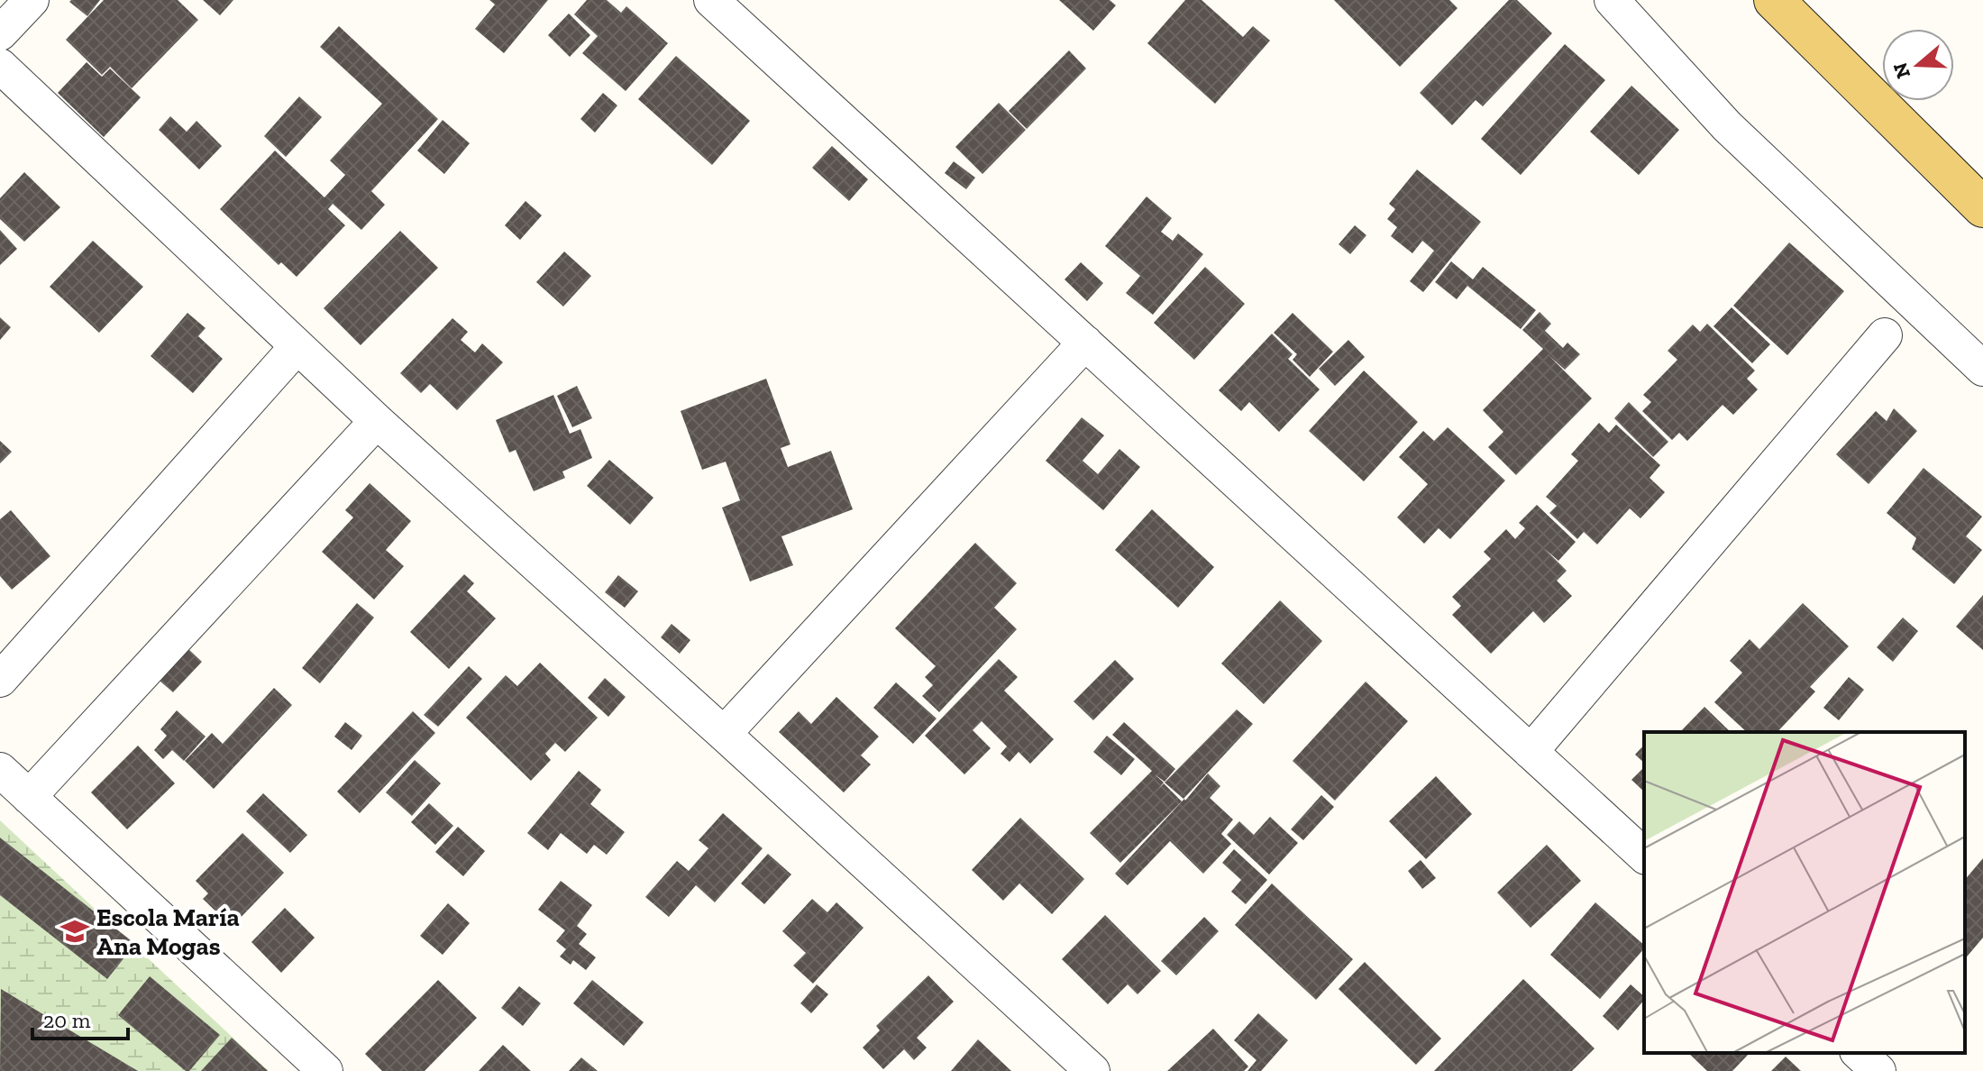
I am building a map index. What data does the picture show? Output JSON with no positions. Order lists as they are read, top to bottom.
{
  "places": {
    "school or university": ["Escola María Ana Mogas"]
  },
  "scale_bar": "20 m",
  "north": "left"
}
